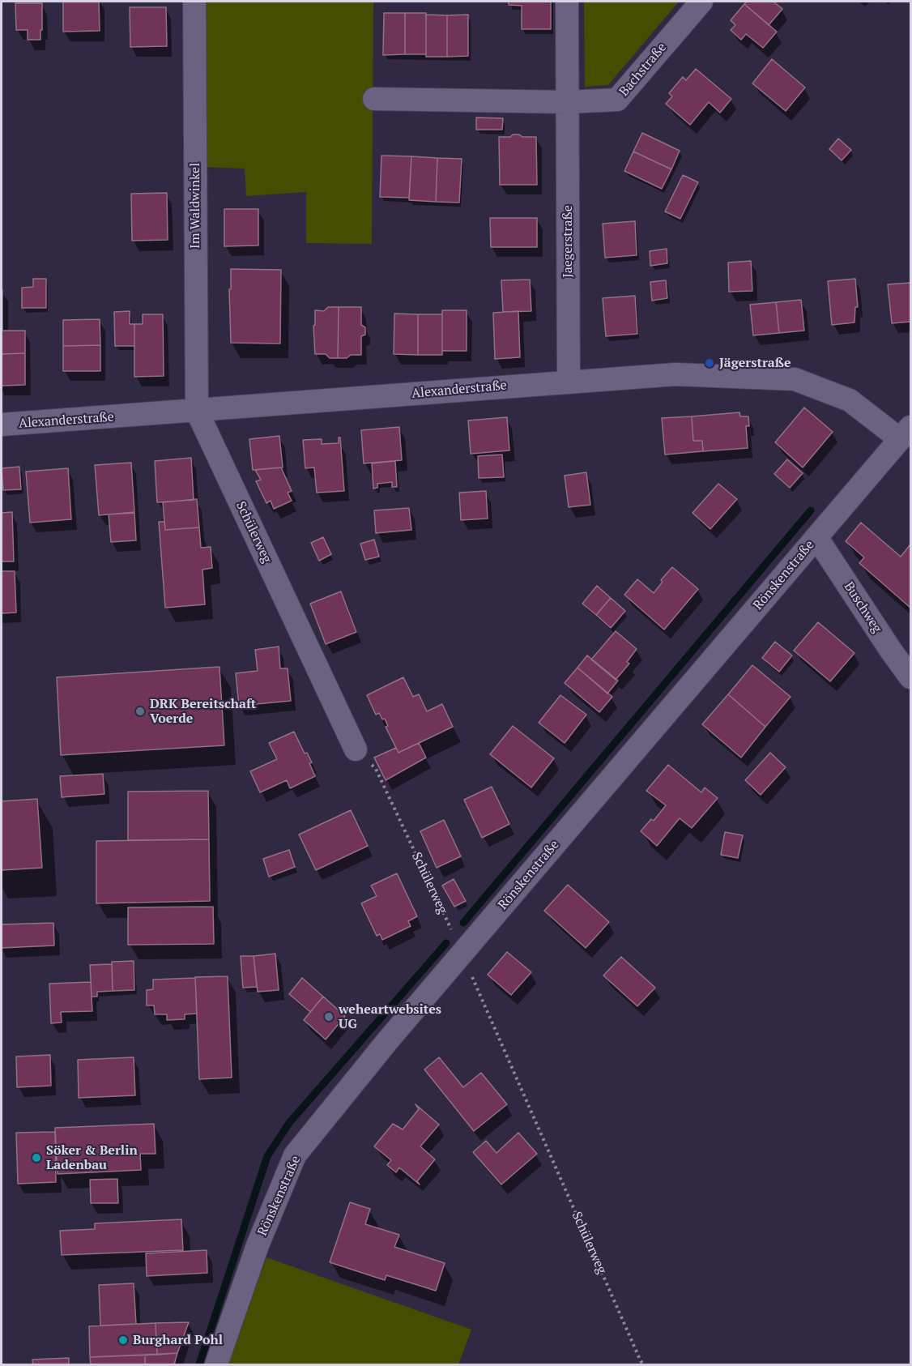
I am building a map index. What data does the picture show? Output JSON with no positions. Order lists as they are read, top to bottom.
{
  "streets": {
    "street": [
      "Bachstraße",
      "Im Waldwinkel",
      "Jaegerstraße",
      "Alexanderstraße",
      "Schülerweg",
      "Rönskenstraße",
      "Buschweg"
    ]
  },
  "crossings": [
    ["Bachstraße", "Jaegerstraße"],
    ["Im Waldwinkel", "Alexanderstraße"],
    ["Im Waldwinkel", "Schülerweg"],
    ["Jaegerstraße", "Alexanderstraße"],
    ["Alexanderstraße", "Schülerweg"],
    ["Alexanderstraße", "Rönskenstraße"],
    ["Schülerweg", "Rönskenstraße"],
    ["Rönskenstraße", "Buschweg"]
  ],
  "places": [
    "Jägerstraße",
    "DRK Bereitschaft Voerde",
    "weheartwebsites UG",
    "Söker & Berlin Ladenbau",
    "Burghard Pohl"
  ]
}
